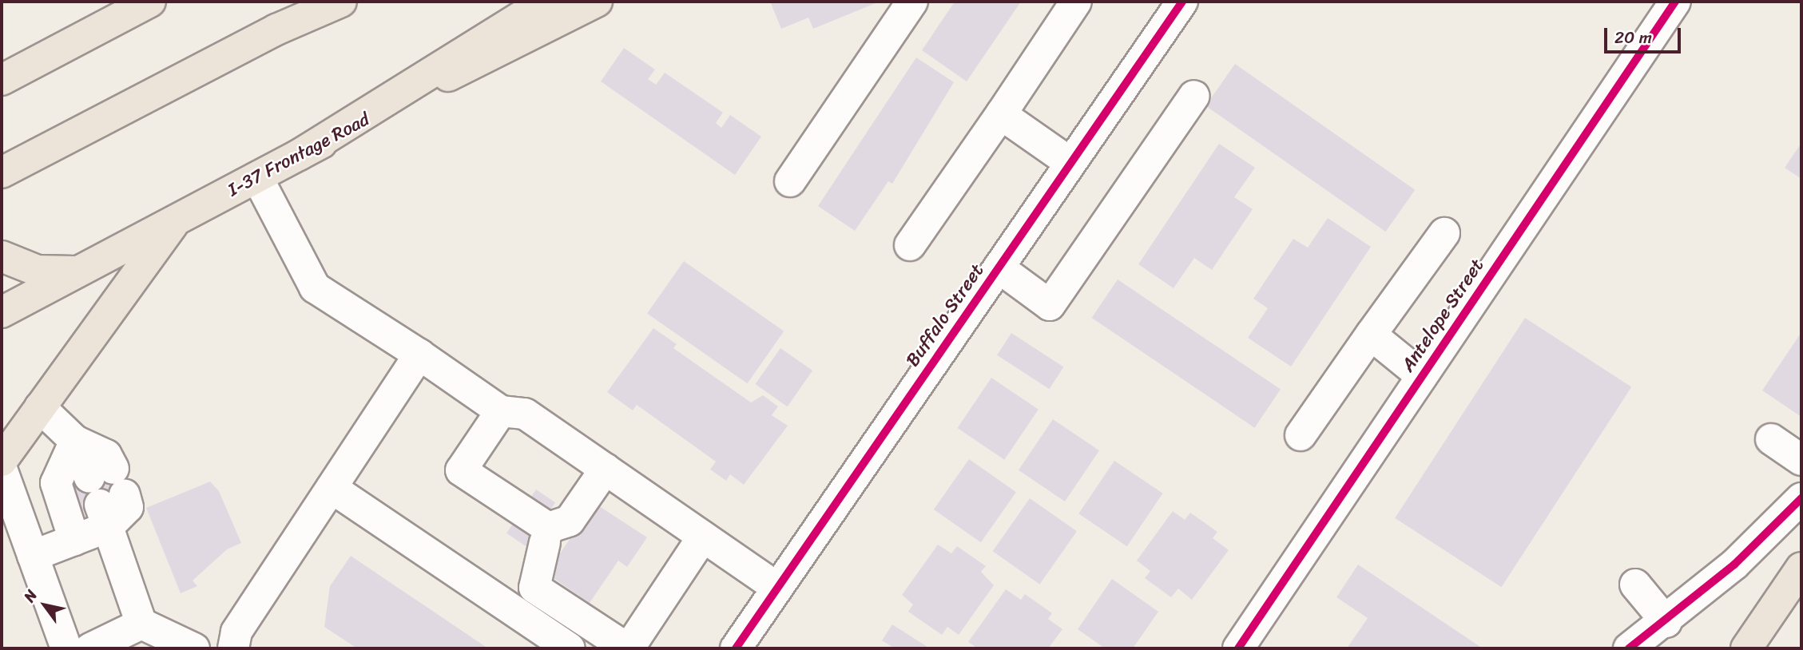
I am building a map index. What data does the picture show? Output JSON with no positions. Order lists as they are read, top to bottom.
{
  "streets": {
    "main road": ["I-37 Frontage Road"],
    "street": ["Buffalo Street", "Antelope Street"]
  },
  "scale_bar": "20 m",
  "north": "top left"
}
